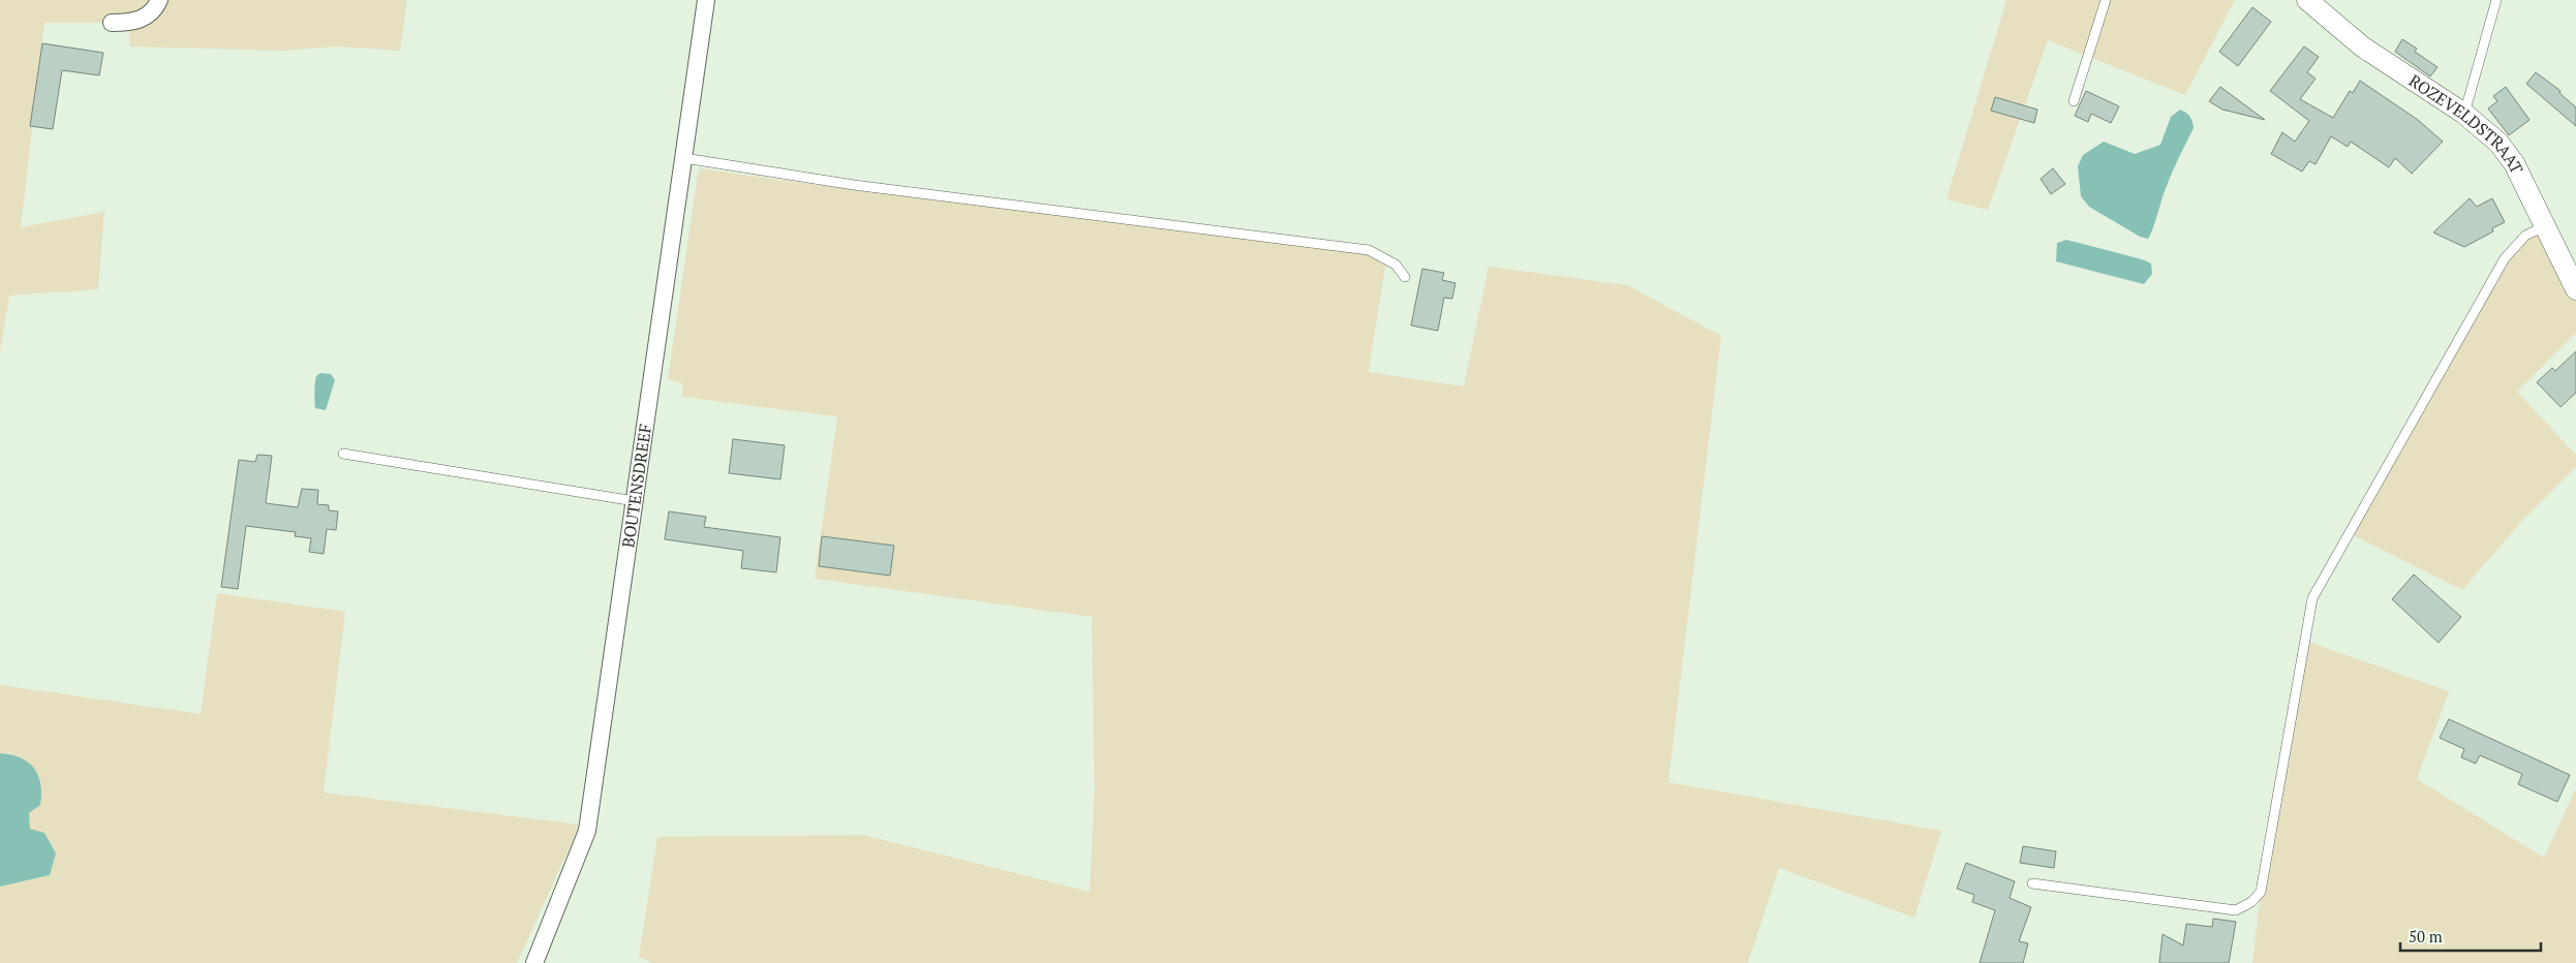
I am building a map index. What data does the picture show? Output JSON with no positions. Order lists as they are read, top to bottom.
{
  "streets": {
    "street": ["ROZEVELDSTRAAT", "BOUTENSDREEF"]
  },
  "scale_bar": "50 m"
}
